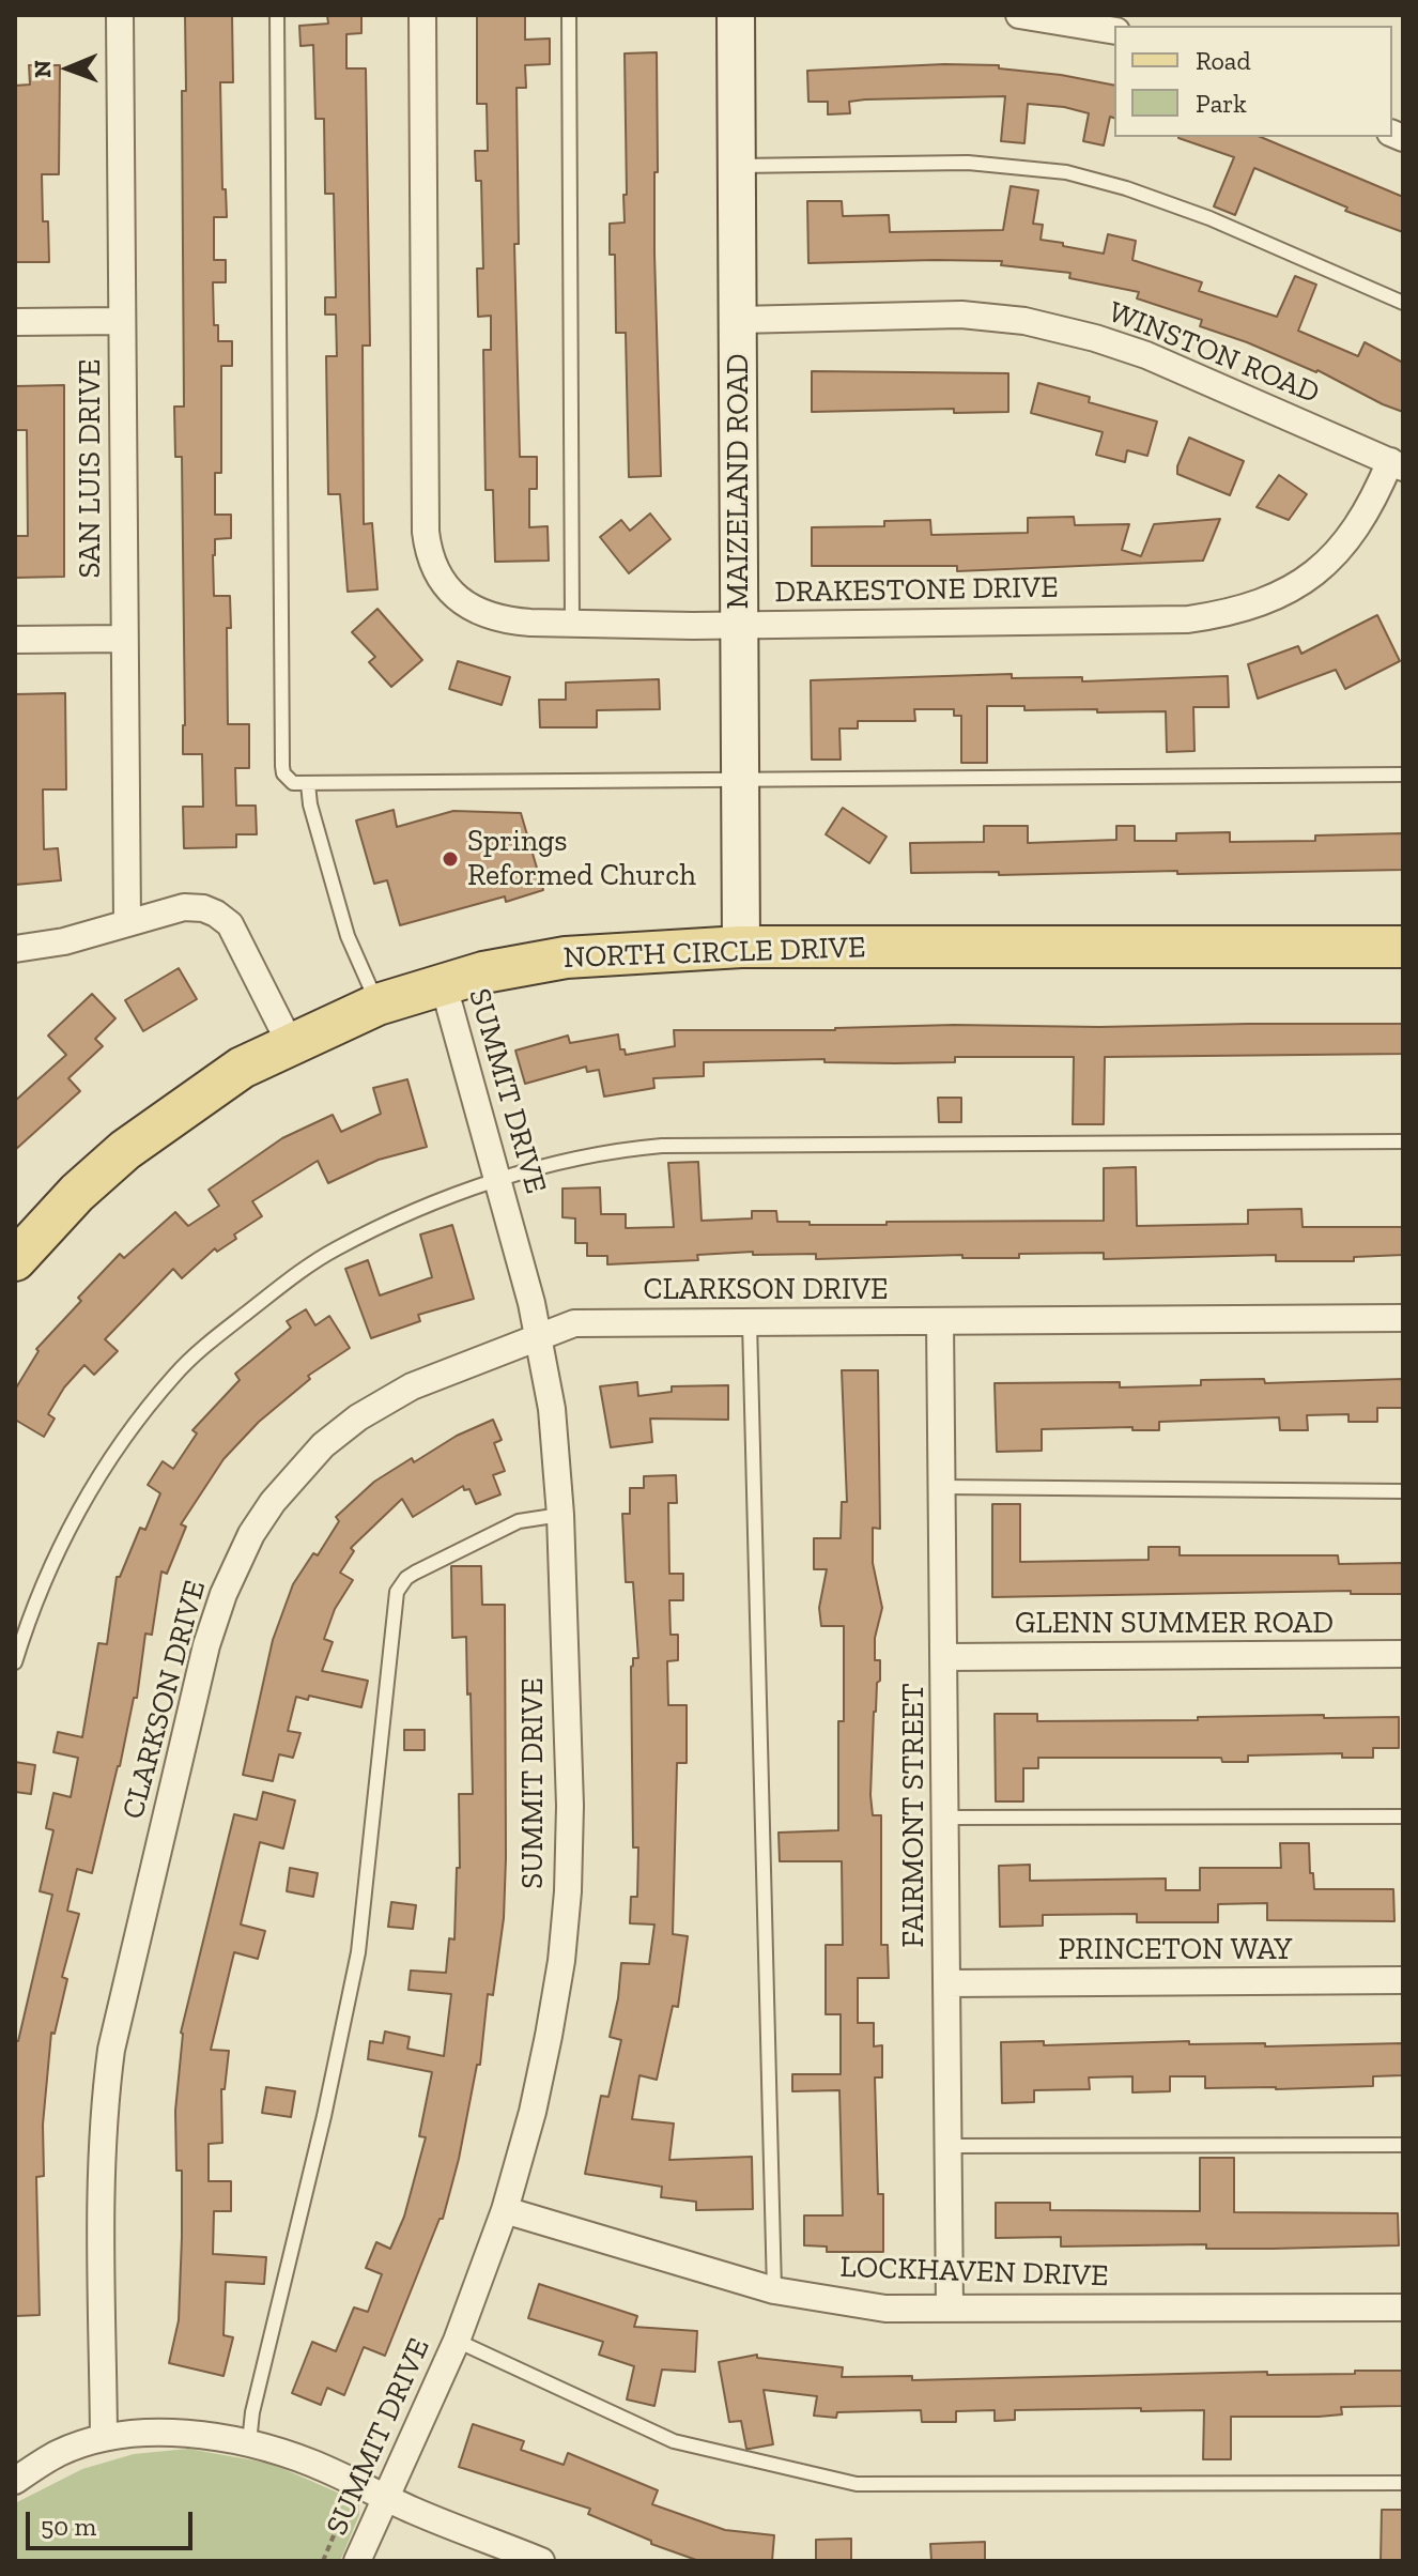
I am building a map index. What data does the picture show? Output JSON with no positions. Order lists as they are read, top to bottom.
{
  "streets": {
    "main road": ["MAIZELAND ROAD", "NORTH CIRCLE DRIVE"],
    "street": [
      "WINSTON ROAD",
      "SAN LUIS DRIVE",
      "DRAKESTONE DRIVE",
      "SUMMIT DRIVE",
      "CLARKSON DRIVE",
      "GLENN SUMMER ROAD",
      "FAIRMONT STREET",
      "PRINCETON WAY",
      "LOCKHAVEN DRIVE"
    ]
  },
  "crossings": [
    ["WINSTON ROAD", "MAIZELAND ROAD"],
    ["WINSTON ROAD", "DRAKESTONE DRIVE"],
    ["MAIZELAND ROAD", "DRAKESTONE DRIVE"],
    ["MAIZELAND ROAD", "NORTH CIRCLE DRIVE"],
    ["NORTH CIRCLE DRIVE", "SUMMIT DRIVE"],
    ["SUMMIT DRIVE", "CLARKSON DRIVE"],
    ["SUMMIT DRIVE", "LOCKHAVEN DRIVE"],
    ["CLARKSON DRIVE", "FAIRMONT STREET"],
    ["GLENN SUMMER ROAD", "FAIRMONT STREET"],
    ["FAIRMONT STREET", "PRINCETON WAY"],
    ["FAIRMONT STREET", "LOCKHAVEN DRIVE"]
  ],
  "places": ["Springs Reformed Church"],
  "legend": ["Road", "Park"],
  "scale_bar": "50 m",
  "north": "left"
}
